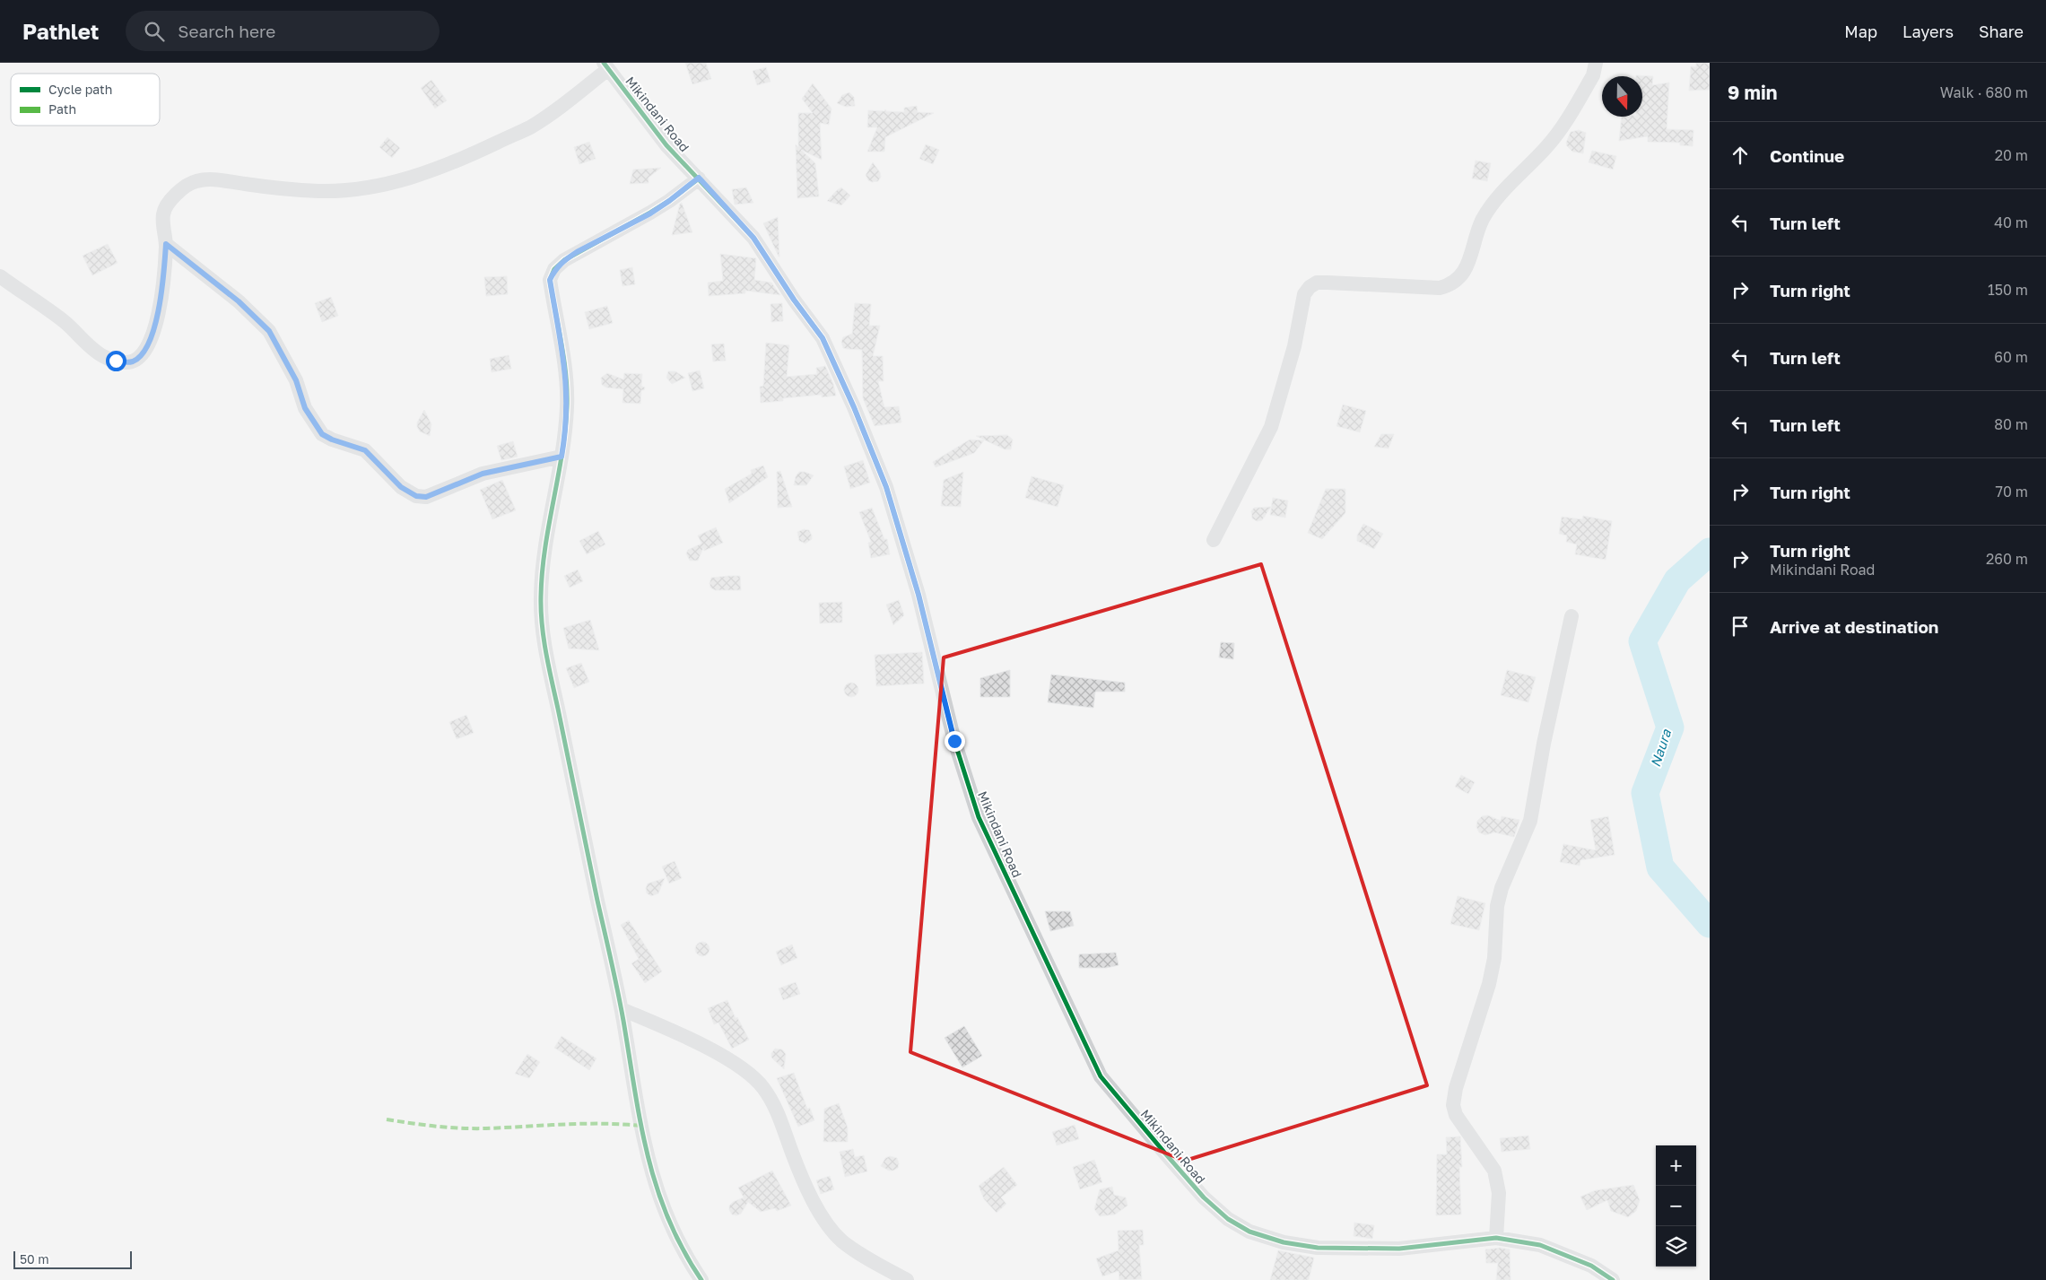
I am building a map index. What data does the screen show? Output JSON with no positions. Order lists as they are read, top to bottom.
{
  "streets": {
    "street": ["Mikindani Road"]
  },
  "water": ["Naura"],
  "legend": ["Cycle path", "Path"],
  "scale_bar": "50 m",
  "north": "bottom",
  "page": {
    "header": "Pathlet",
    "search": "Search here",
    "nav": ["Map", "Layers", "Share"],
    "heading": ["9 min", "Walk · 680 m"],
    "list": [
      ["Continue", "20 m"],
      ["Turn left", "40 m"],
      ["Turn right", "150 m"],
      ["Turn left", "60 m"],
      ["Turn left", "80 m"],
      ["Turn right", "70 m"],
      ["Turn right", "Mikindani Road", "260 m"],
      "Arrive at destination"
    ],
    "map_buttons": ["+", "−"],
    "scale": "50 m"
  }
}
